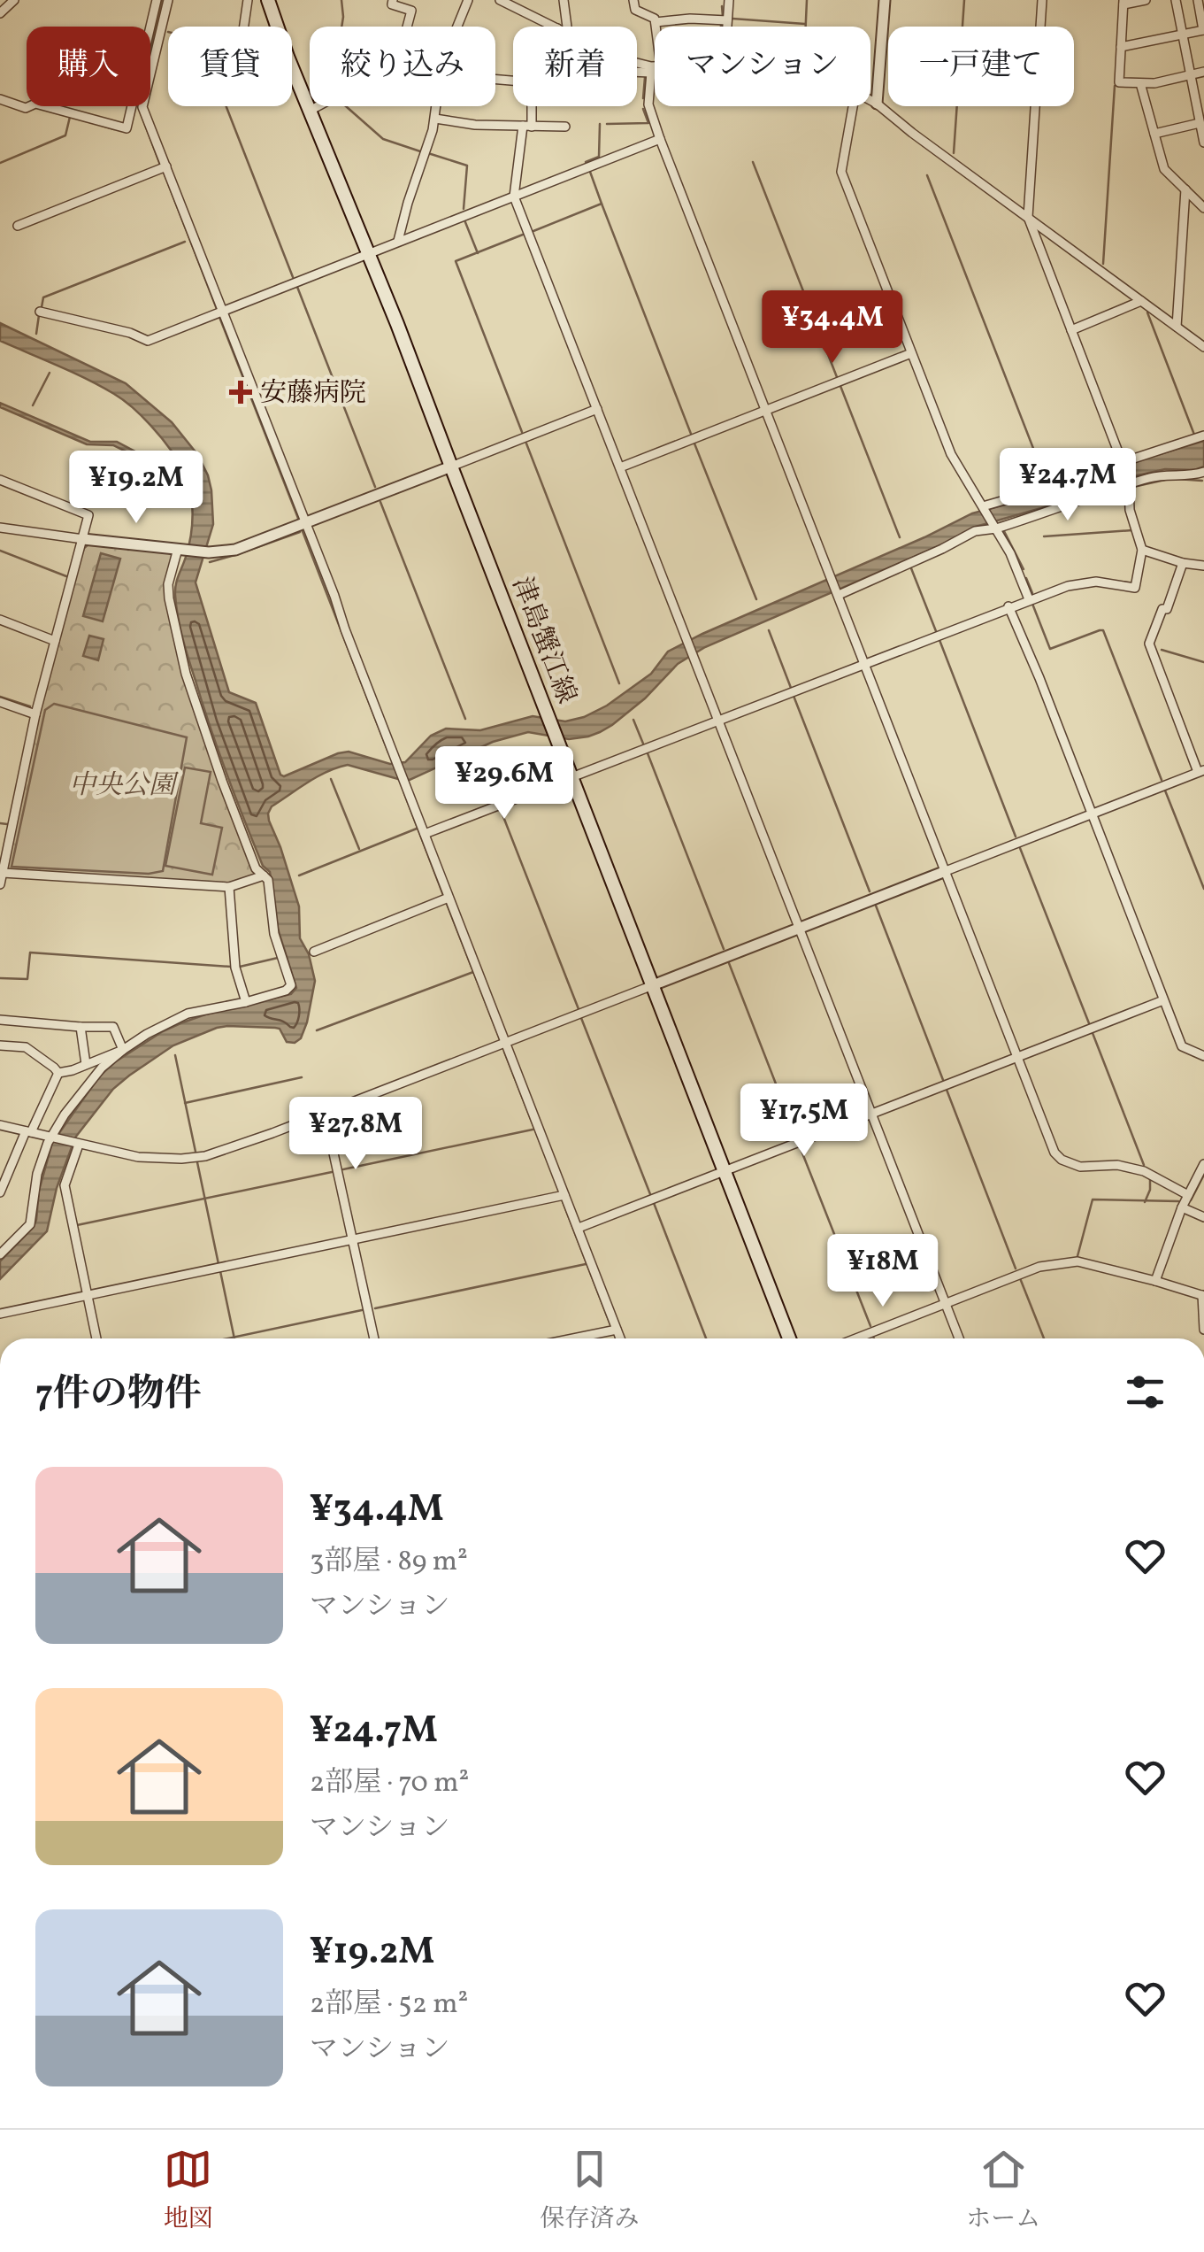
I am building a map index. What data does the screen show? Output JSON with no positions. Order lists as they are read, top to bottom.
{
  "streets": {
    "main road": ["津島蟹江線"]
  },
  "parks": ["中央公園"],
  "places": {
    "health": ["安藤病院"]
  },
  "page": {
    "chip": [
      "購入",
      "賃貸",
      "絞り込み",
      "新着",
      "マンション",
      "一戸建て"
    ],
    "price": [
      "¥34.4M",
      "¥24.7M",
      "¥19.2M",
      "¥29.6M",
      "¥17.5M",
      "¥27.8M",
      "¥18M"
    ],
    "heading": "7件の物件",
    "list": [
      {
        "name": "¥34.4M",
        "note": "3部屋 · 89 m² · マンション"
      },
      {
        "name": "¥24.7M",
        "note": "2部屋 · 70 m² · マンション"
      },
      {
        "name": "¥19.2M",
        "note": "2部屋 · 52 m² · マンション"
      }
    ],
    "tabs": ["地図", "保存済み", "ホーム"]
  }
}
